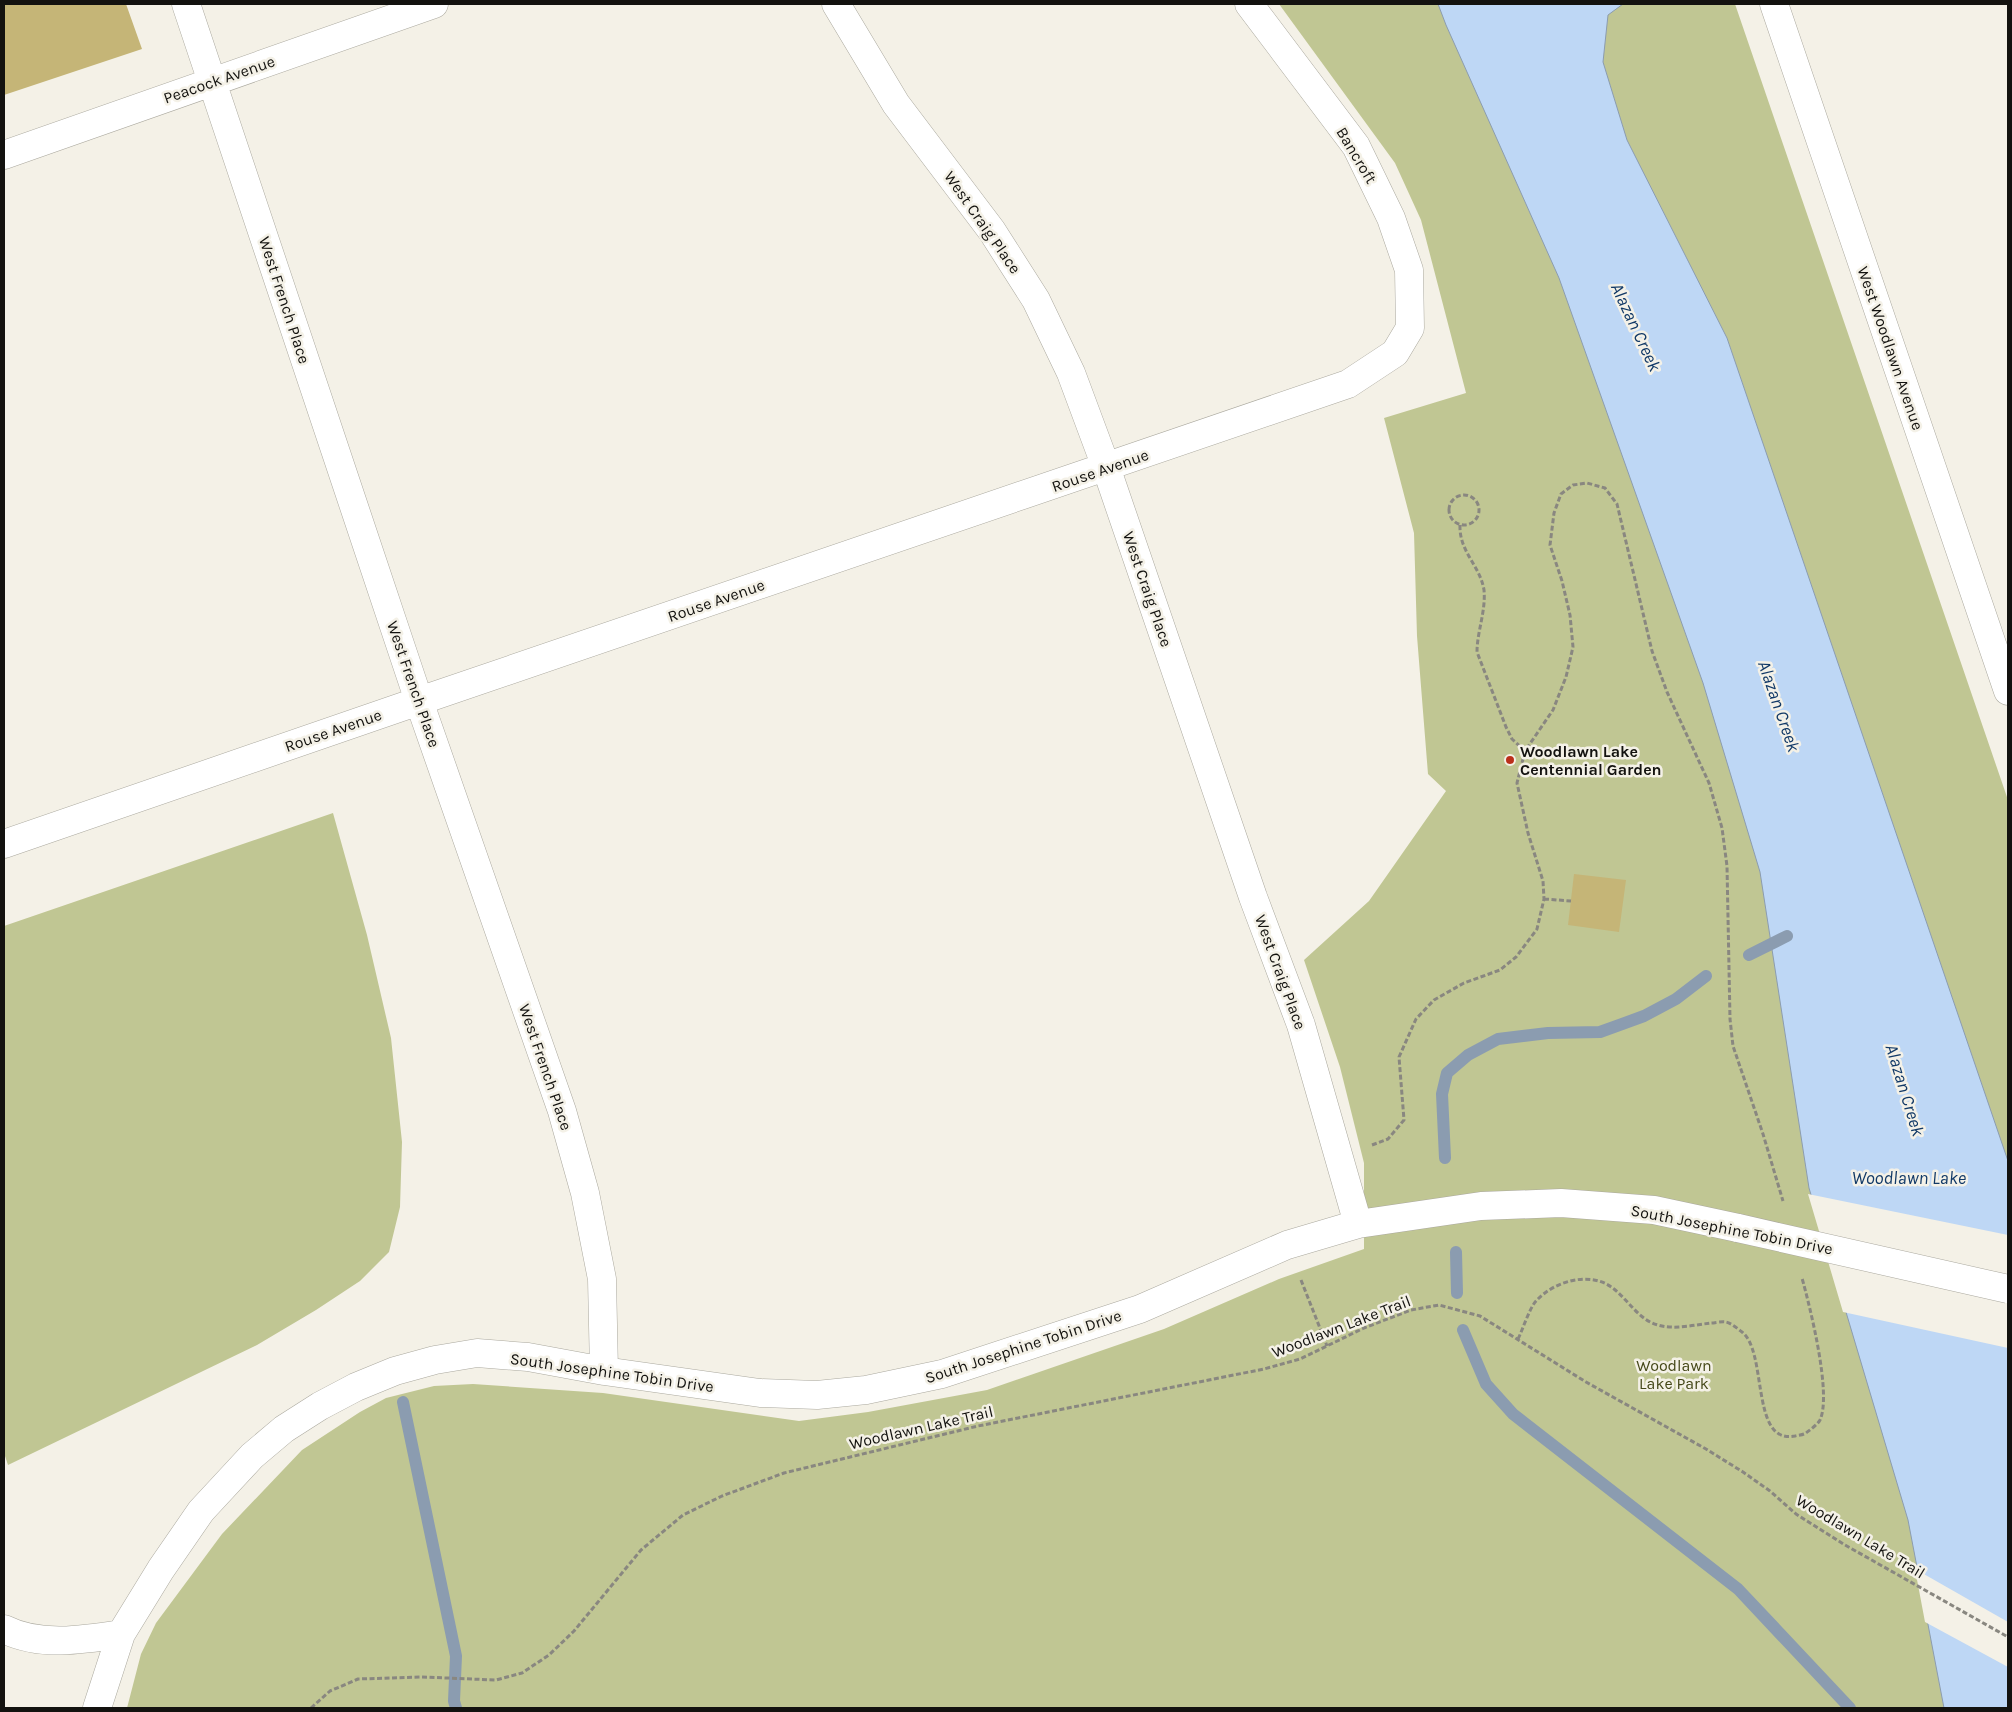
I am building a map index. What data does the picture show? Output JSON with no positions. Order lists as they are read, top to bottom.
{
  "streets": {
    "street": [
      "Peacock Avenue",
      "Bancroft",
      "West Craig Place",
      "West French Place",
      "West Woodlawn Avenue",
      "Rouse Avenue",
      "South Josephine Tobin Drive"
    ],
    "path": ["Woodlawn Lake Trail"]
  },
  "crossings": [
    ["Peacock Avenue", "West French Place"],
    ["Bancroft", "Rouse Avenue"],
    ["West Craig Place", "Rouse Avenue"],
    ["West Craig Place", "South Josephine Tobin Drive"],
    ["West French Place", "Rouse Avenue"],
    ["West French Place", "South Josephine Tobin Drive"]
  ],
  "water": ["Alazan Creek", "Woodlawn Lake"],
  "parks": ["Woodlawn Lake Park"],
  "places": ["Woodlawn Lake Centennial Garden"]
}
